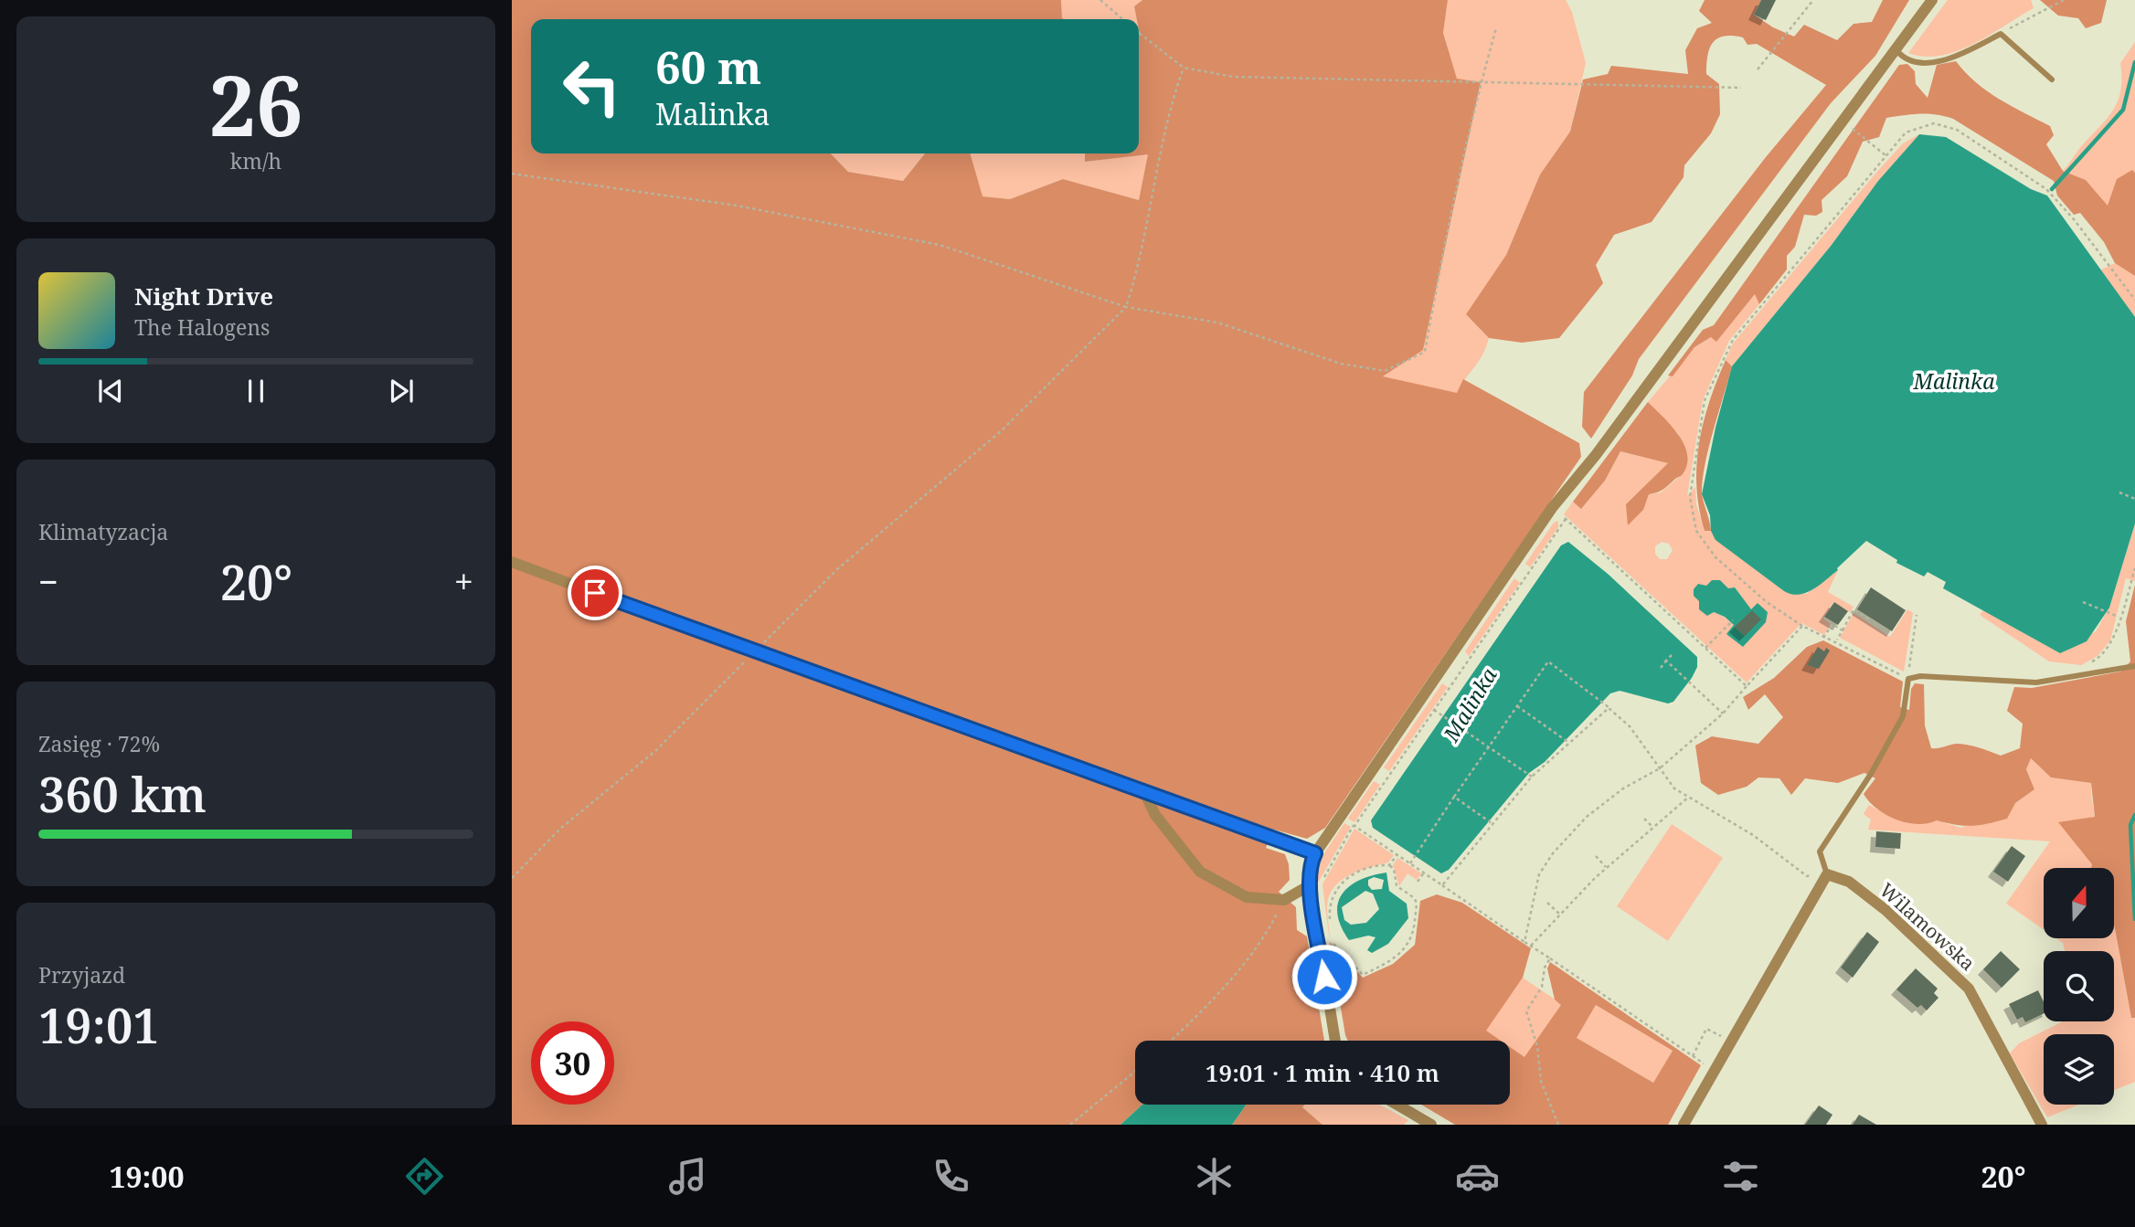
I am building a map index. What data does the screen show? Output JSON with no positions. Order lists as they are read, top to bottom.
{
  "streets": {
    "street": ["Wilamowska"]
  },
  "water": ["Malinka"],
  "north": "top",
  "page": {
    "tile": [
      ["26", "km/h"],
      "Klimatyzacja",
      ["Zasięg · 72%", "360 km"],
      ["Przyjazd", "19:01"]
    ],
    "turn": ["60 m", "Malinka"],
    "song": ["Night Drive", "The Halogens"],
    "heat": ["−", "20°", "+"],
    "limit": "30",
    "trip": "19:01 · 1 min · 410 m",
    "tabs": ["19:00", "20°"]
  }
}
